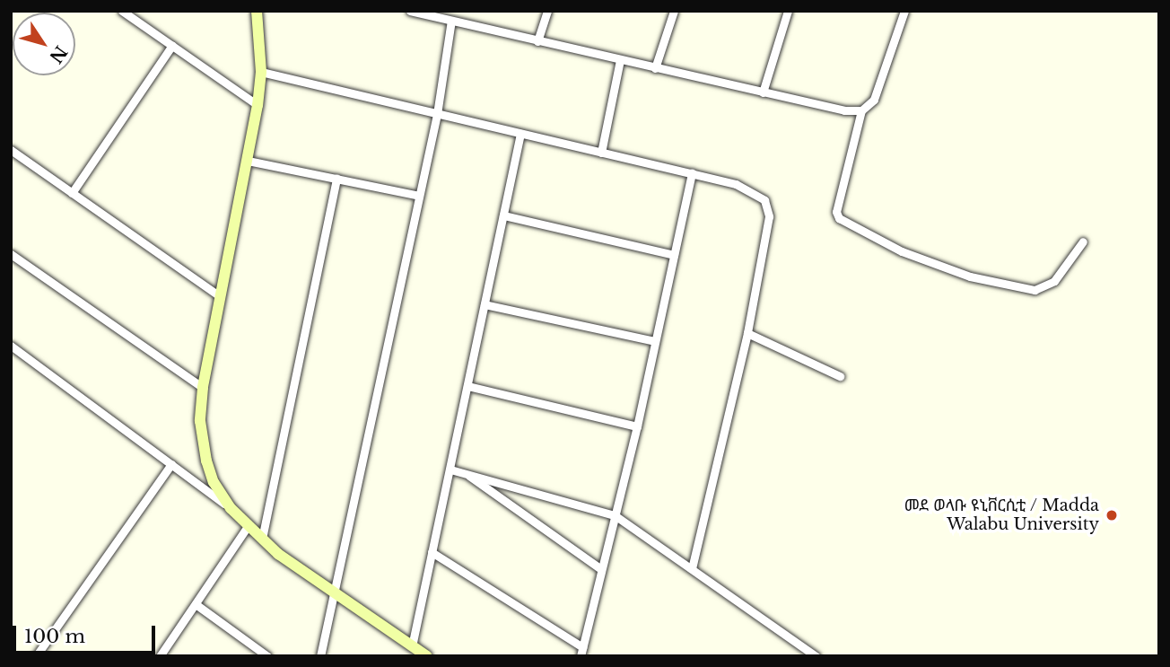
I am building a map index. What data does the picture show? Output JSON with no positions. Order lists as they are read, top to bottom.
{
  "places": ["መደ ወላቡ ዩኒቨርሲቲ / Madda Walabu University"],
  "scale_bar": "100 m",
  "north": "bottom right"
}
